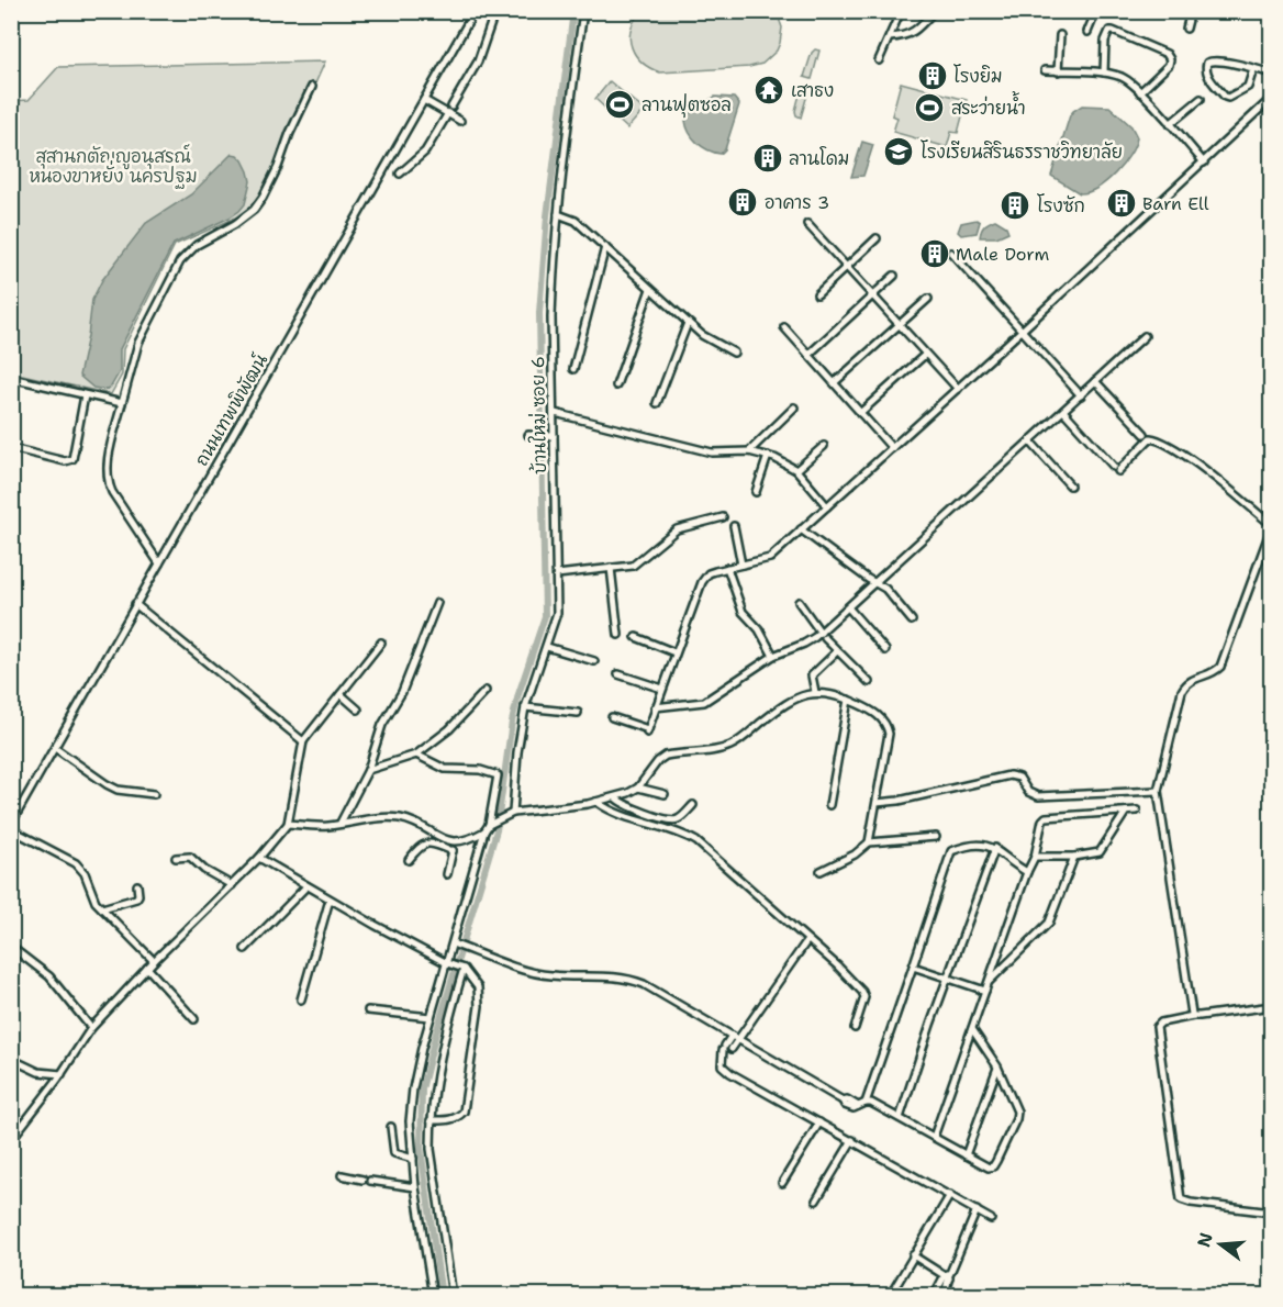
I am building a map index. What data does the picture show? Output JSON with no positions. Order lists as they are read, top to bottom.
{
  "streets": {
    "street": ["ถนนเทพพิพัฒน์", "บ้านใหม่ ซอย 6"]
  },
  "parks": ["สุสานกตัญญูอนุสรณ์ หนองขาหยั่ง นครปฐม"],
  "places": {
    "building": [
      "โรงยิม",
      "ลานโดม",
      "อาคาร 3",
      "Barn Ell",
      "โรงซัก",
      "Male Dorm"
    ],
    "temple": ["เสาธง"],
    "sports": ["ลานฟุตซอล", "สระว่ายน้ำ"],
    "school or university": ["โรงเรียนสิรินธรราชวิทยาลัย"]
  },
  "north": "left"
}
